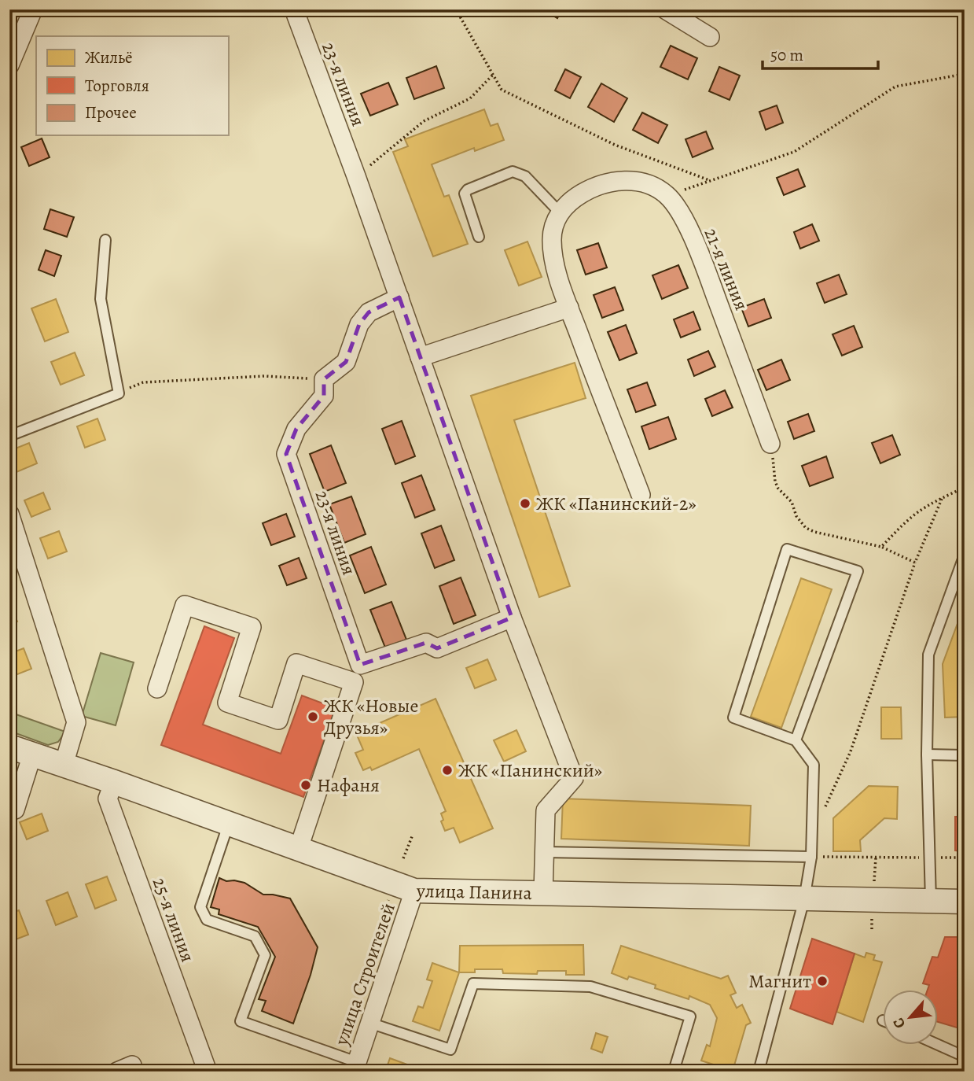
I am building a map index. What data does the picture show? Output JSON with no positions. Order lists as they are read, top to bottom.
{
  "streets": {
    "street": [
      "23-я линия",
      "21-я линия",
      "улица Панина",
      "25-я линия",
      "улица Строителей"
    ]
  },
  "crossings": [
    ["23-я линия", "улица Панина"],
    ["улица Панина", "25-я линия"],
    ["улица Панина", "улица Строителей"]
  ],
  "places": [
    "ЖК «Панинский-2»",
    "ЖК «Новые Друзья»",
    "ЖК «Панинский»",
    "Нафаня",
    "Магнит"
  ],
  "legend": ["Жильё", "Торговля", "Прочее"],
  "scale_bar": "50 m",
  "north": "bottom left"
}
